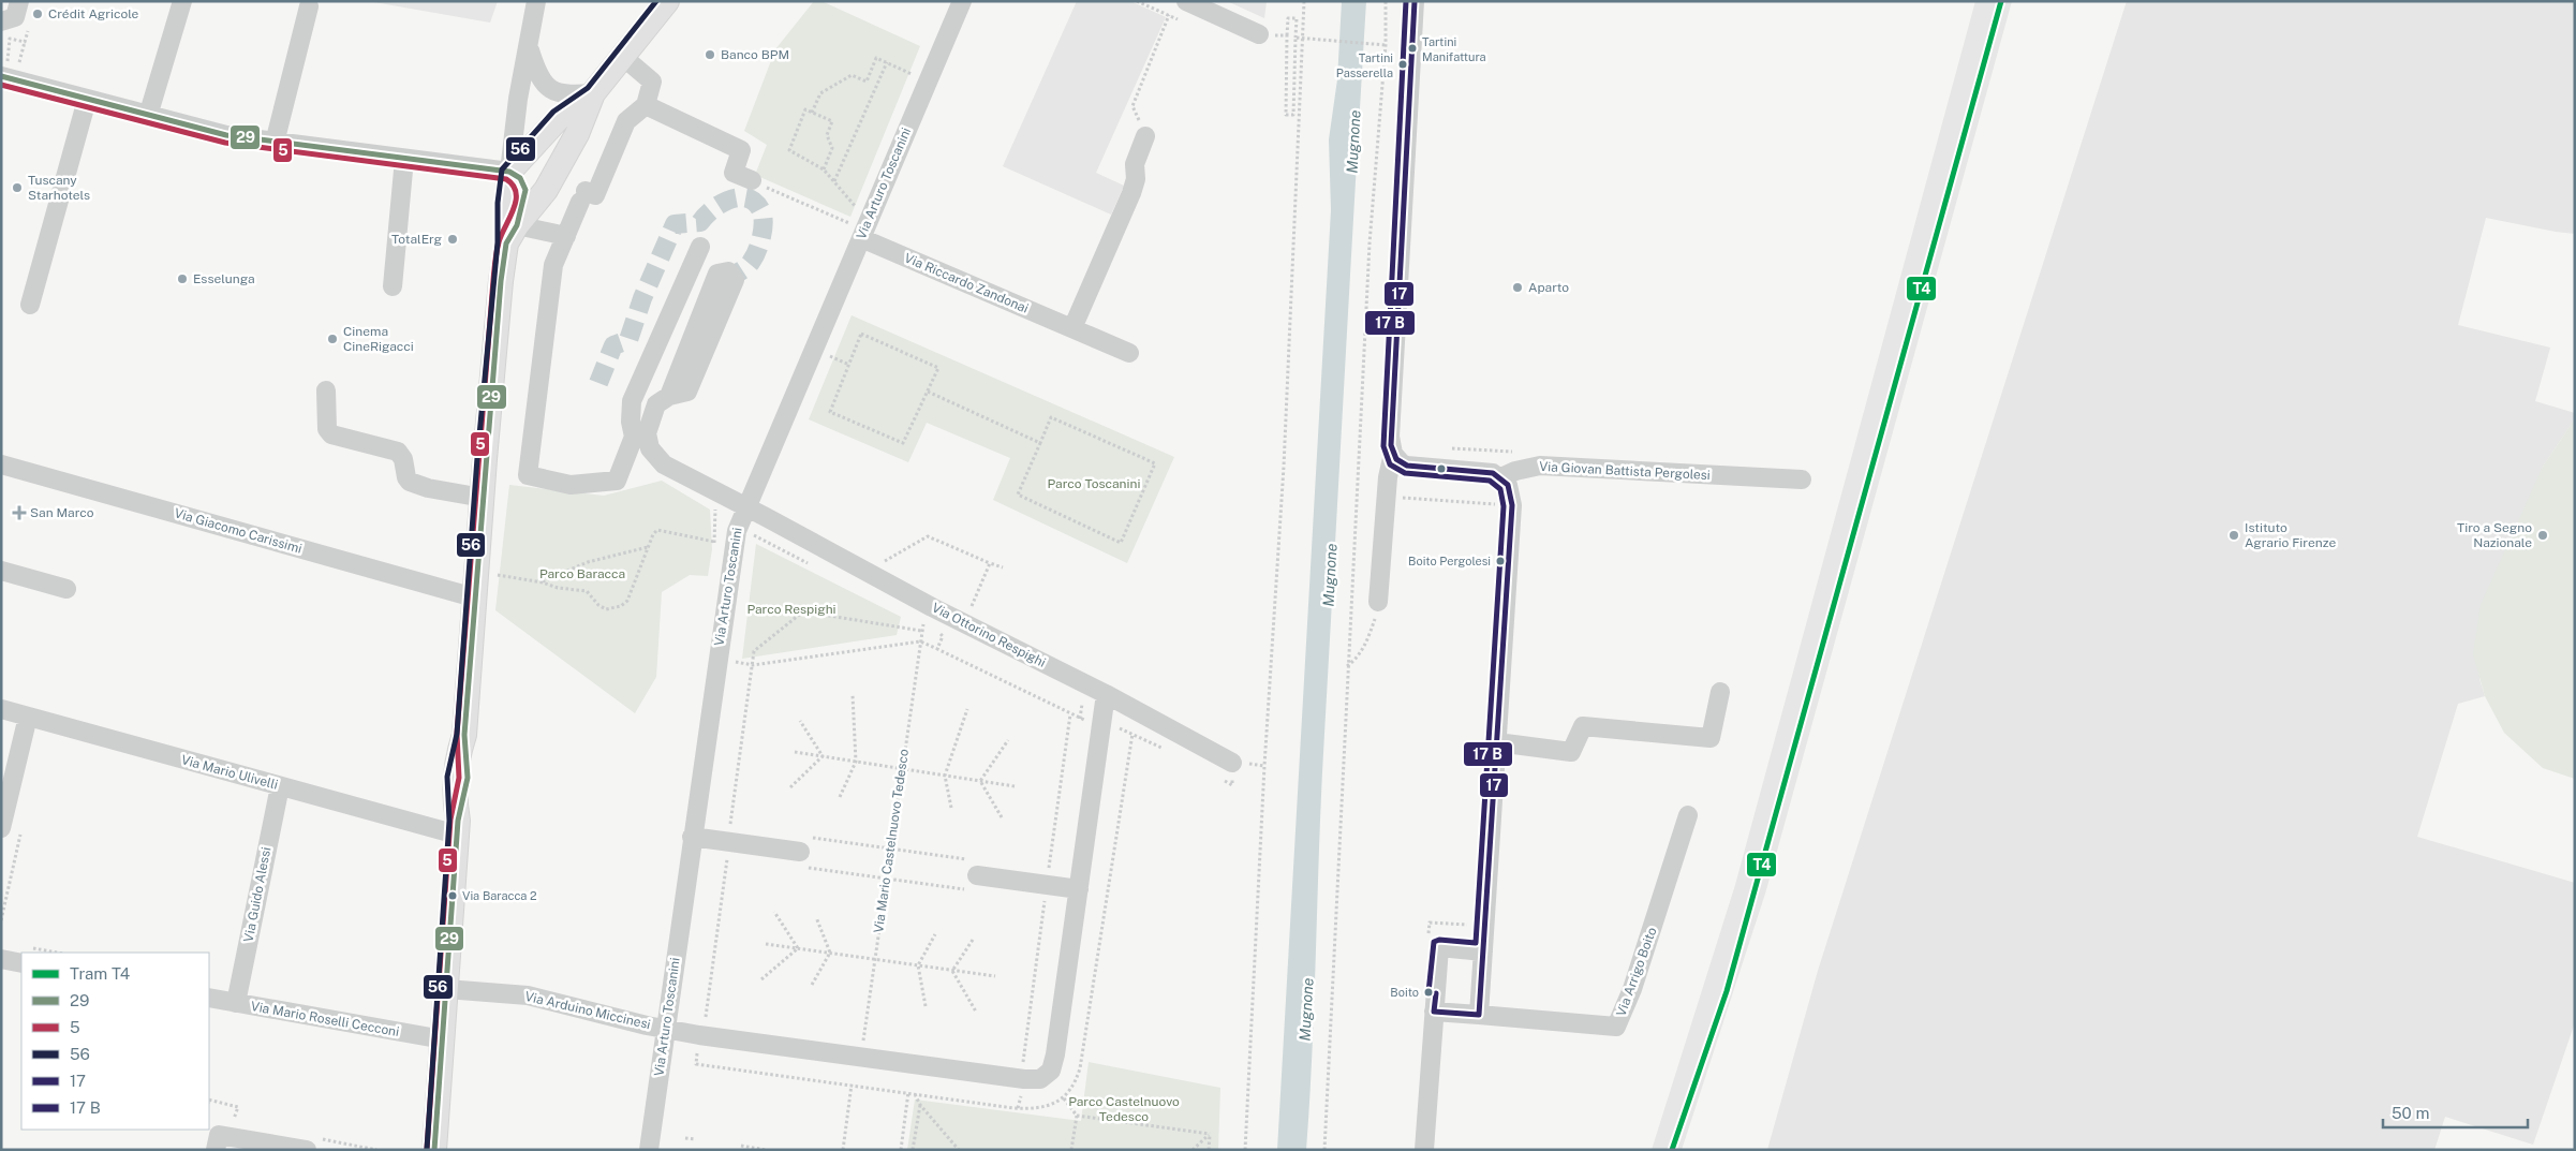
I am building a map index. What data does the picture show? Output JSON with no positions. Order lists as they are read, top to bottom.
{
  "streets": {
    "street": [
      "Via Arturo Toscanini",
      "Via Riccardo Zandonai",
      "Via Giovan Battista Pergolesi",
      "Via Giacomo Carissimi",
      "Via Ottorino Respighi",
      "Via Mario Ulivelli",
      "Via Guido Alessi",
      "Via Arrigo Boito",
      "Via Arduino Miccinesi",
      "Via Mario Roselli Cecconi"
    ],
    "path": ["Via Mario Castelnuovo Tedesco"]
  },
  "crossings": [
    ["Via Arturo Toscanini", "Via Riccardo Zandonai"],
    ["Via Arturo Toscanini", "Via Ottorino Respighi"],
    ["Via Arturo Toscanini", "Via Arduino Miccinesi"],
    ["Via Mario Ulivelli", "Via Guido Alessi"],
    ["Via Guido Alessi", "Via Mario Roselli Cecconi"]
  ],
  "water": ["Mugnone"],
  "parks": [
    "Parco Toscanini",
    "Parco Baracca",
    "Parco Respighi",
    "Parco Castelnuovo Tedesco"
  ],
  "places": {
    "other": [
      "Crédit Agricole",
      "Tartini Manifattura",
      "Banco BPM",
      "Tartini Passerella",
      "Tuscany Starhotels",
      "TotalErg",
      "Esselunga",
      "Aparto",
      "Cinema CineRigacci",
      "Istituto Agrario Firenze",
      "Tiro a Segno Nazionale",
      "Boito Pergolesi",
      "Via Baracca 2",
      "Boito"
    ],
    "health": ["San Marco"]
  },
  "lines": [
    "tram line T4",
    "transit line 56",
    "transit line 17",
    "transit line 29",
    "transit line 5"
  ],
  "legend": [
    "Tram T4",
    "29",
    "5",
    "56",
    "17",
    "17 B"
  ],
  "scale_bar": "50 m"
}
